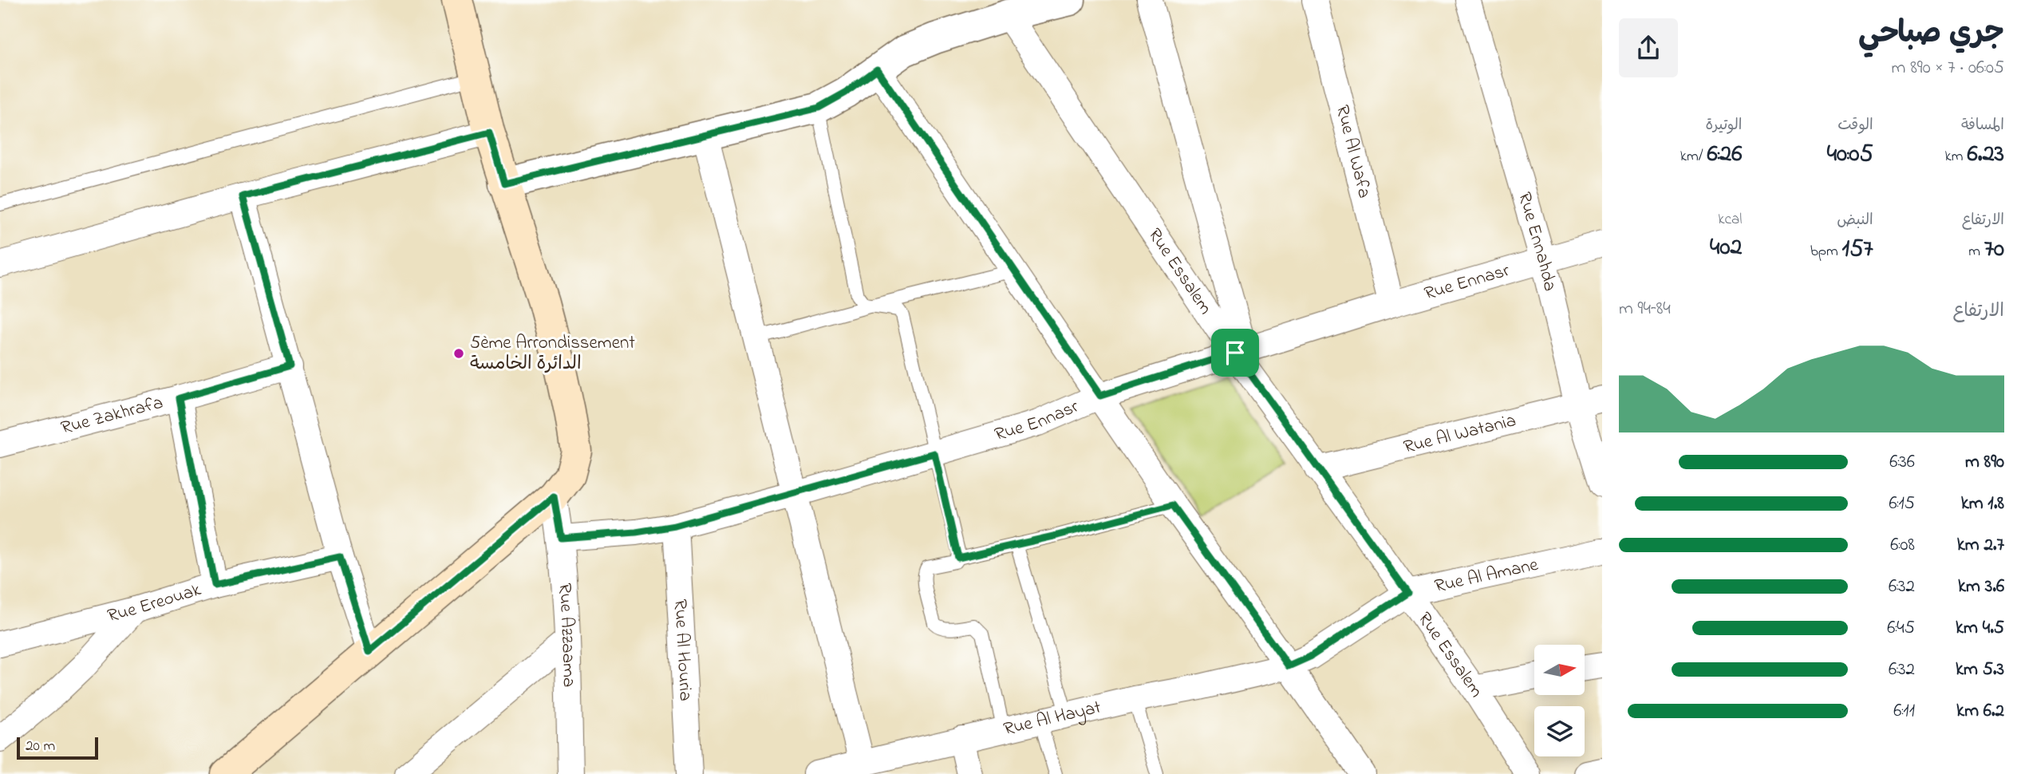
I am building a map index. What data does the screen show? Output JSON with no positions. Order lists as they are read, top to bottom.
{
  "streets": {
    "street": [
      "Rue Al Wafa",
      "Rue Ennahda",
      "Rue Essalem",
      "Rue Ennasr",
      "Rue Zakhrafa",
      "Rue Al Watania",
      "Rue Al Amane",
      "Rue Ereouak",
      "Rue Azzaama",
      "Rue Al Houria",
      "Rue Al Hayat"
    ]
  },
  "crossings": [
    ["Rue Al Wafa", "Rue Ennasr"],
    ["Rue Ennahda", "Rue Ennasr"],
    ["Rue Ennahda", "Rue Al Watania"],
    ["Rue Essalem", "Rue Ennasr"],
    ["Rue Essalem", "Rue Al Watania"],
    ["Rue Essalem", "Rue Al Amane"],
    ["Rue Ennasr", "Rue Azzaama"],
    ["Rue Ennasr", "Rue Al Houria"],
    ["Rue Al Amane", "Rue Al Hayat"]
  ],
  "places": ["5ème Arrondissement الدائرة الخامسة"],
  "scale_bar": "20 m",
  "north": "right",
  "page": {
    "heading": ["جري صباحي", "06:05 · 7 × 890 m"],
    "stats": [
      ["المسافة", "6.23 km"],
      ["الوقت", "40:05"],
      ["الوتيرة", "6:26 /km"],
      ["الارتفاع", "70 m"],
      ["النبض", "157 bpm"],
      ["kcal", "402"]
    ],
    "chart": ["الارتفاع", "84–94 m"],
    "list": [
      {
        "name": "890 m",
        "note": "6:36"
      },
      {
        "name": "1.8 km",
        "note": "6:15"
      },
      {
        "name": "2.7 km",
        "note": "6:08"
      },
      {
        "name": "3.6 km",
        "note": "6:32"
      },
      {
        "name": "4.5 km",
        "note": "6:45"
      },
      {
        "name": "5.3 km",
        "note": "6:32"
      },
      {
        "name": "6.2 km",
        "note": "6:11"
      }
    ],
    "scale": "20 m"
  }
}
